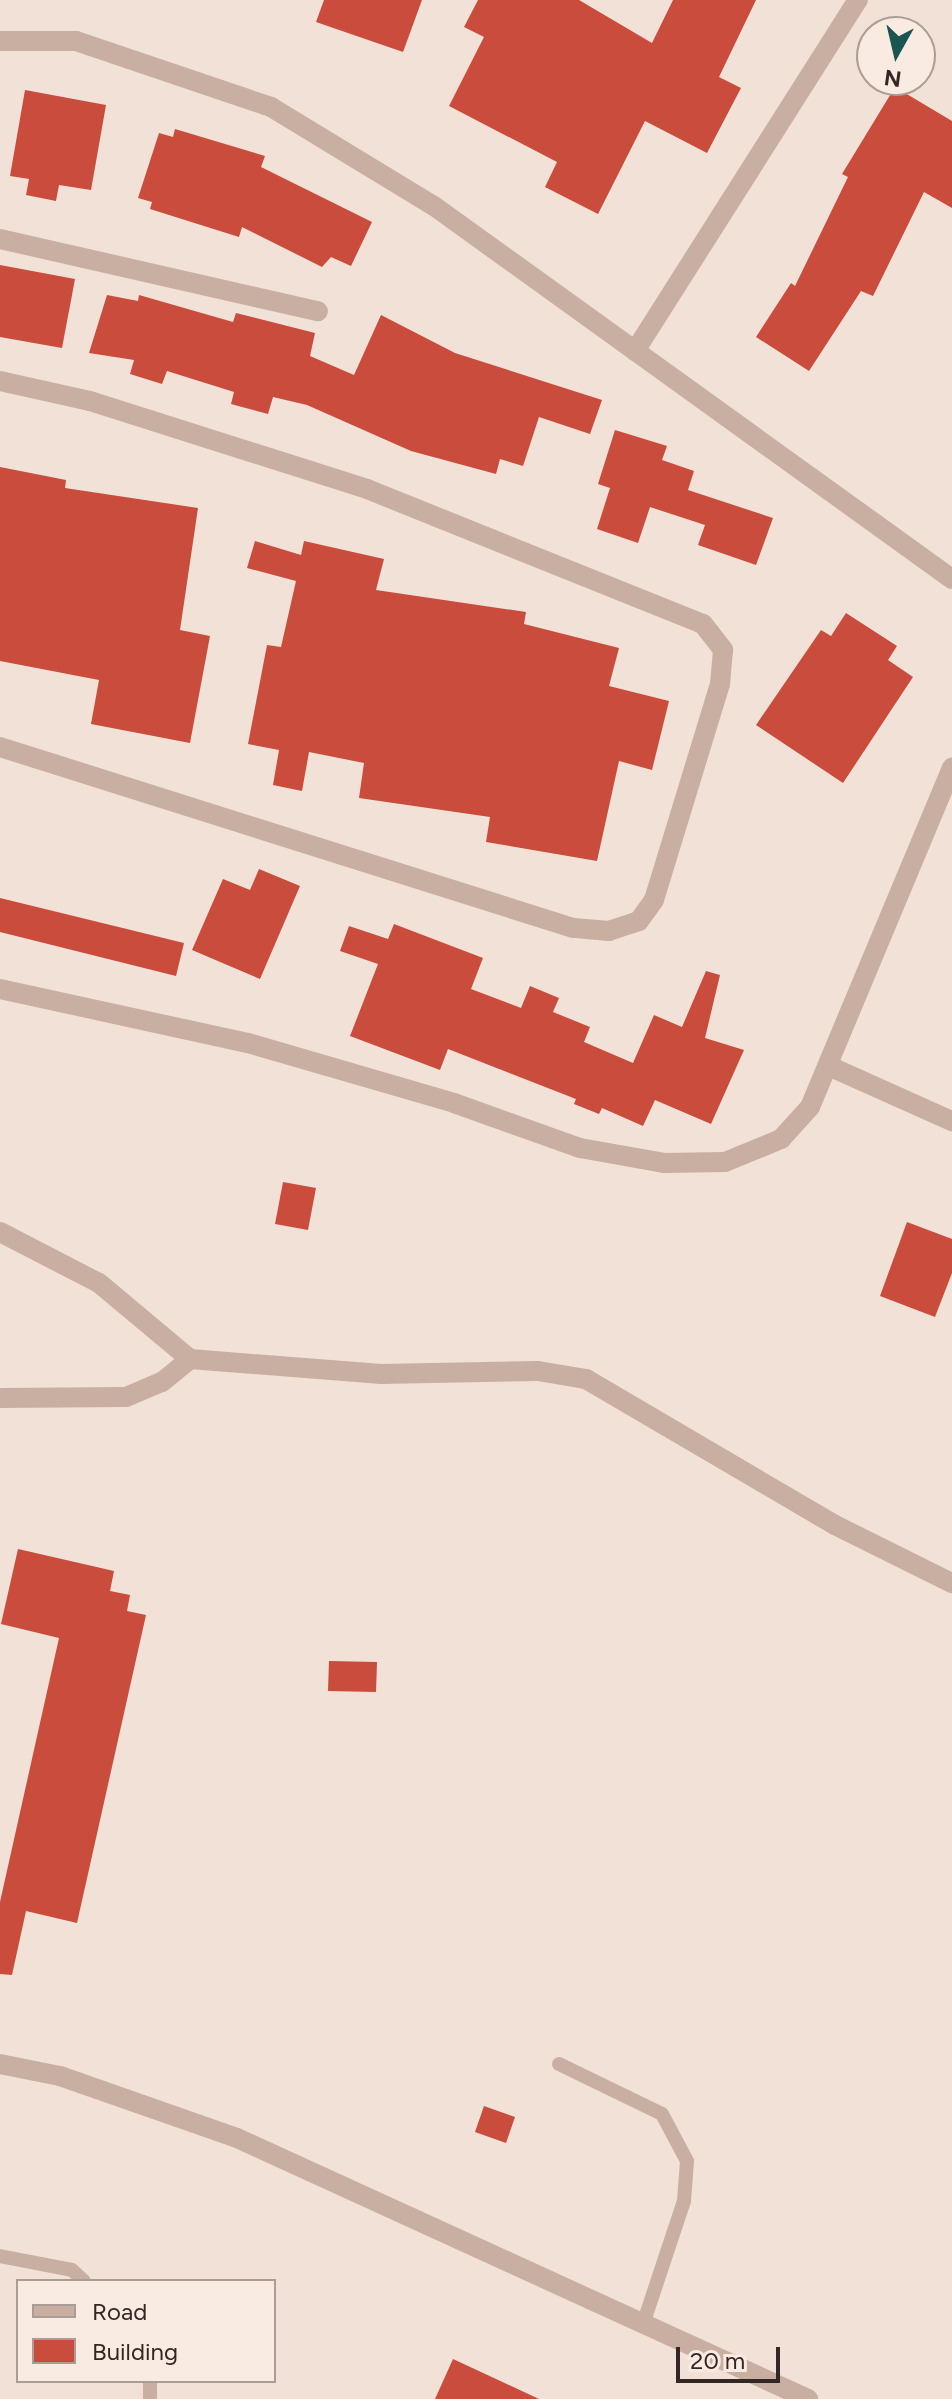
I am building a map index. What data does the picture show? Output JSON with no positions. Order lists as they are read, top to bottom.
{
  "legend": ["Road", "Building"],
  "scale_bar": "20 m",
  "north": "bottom"
}
